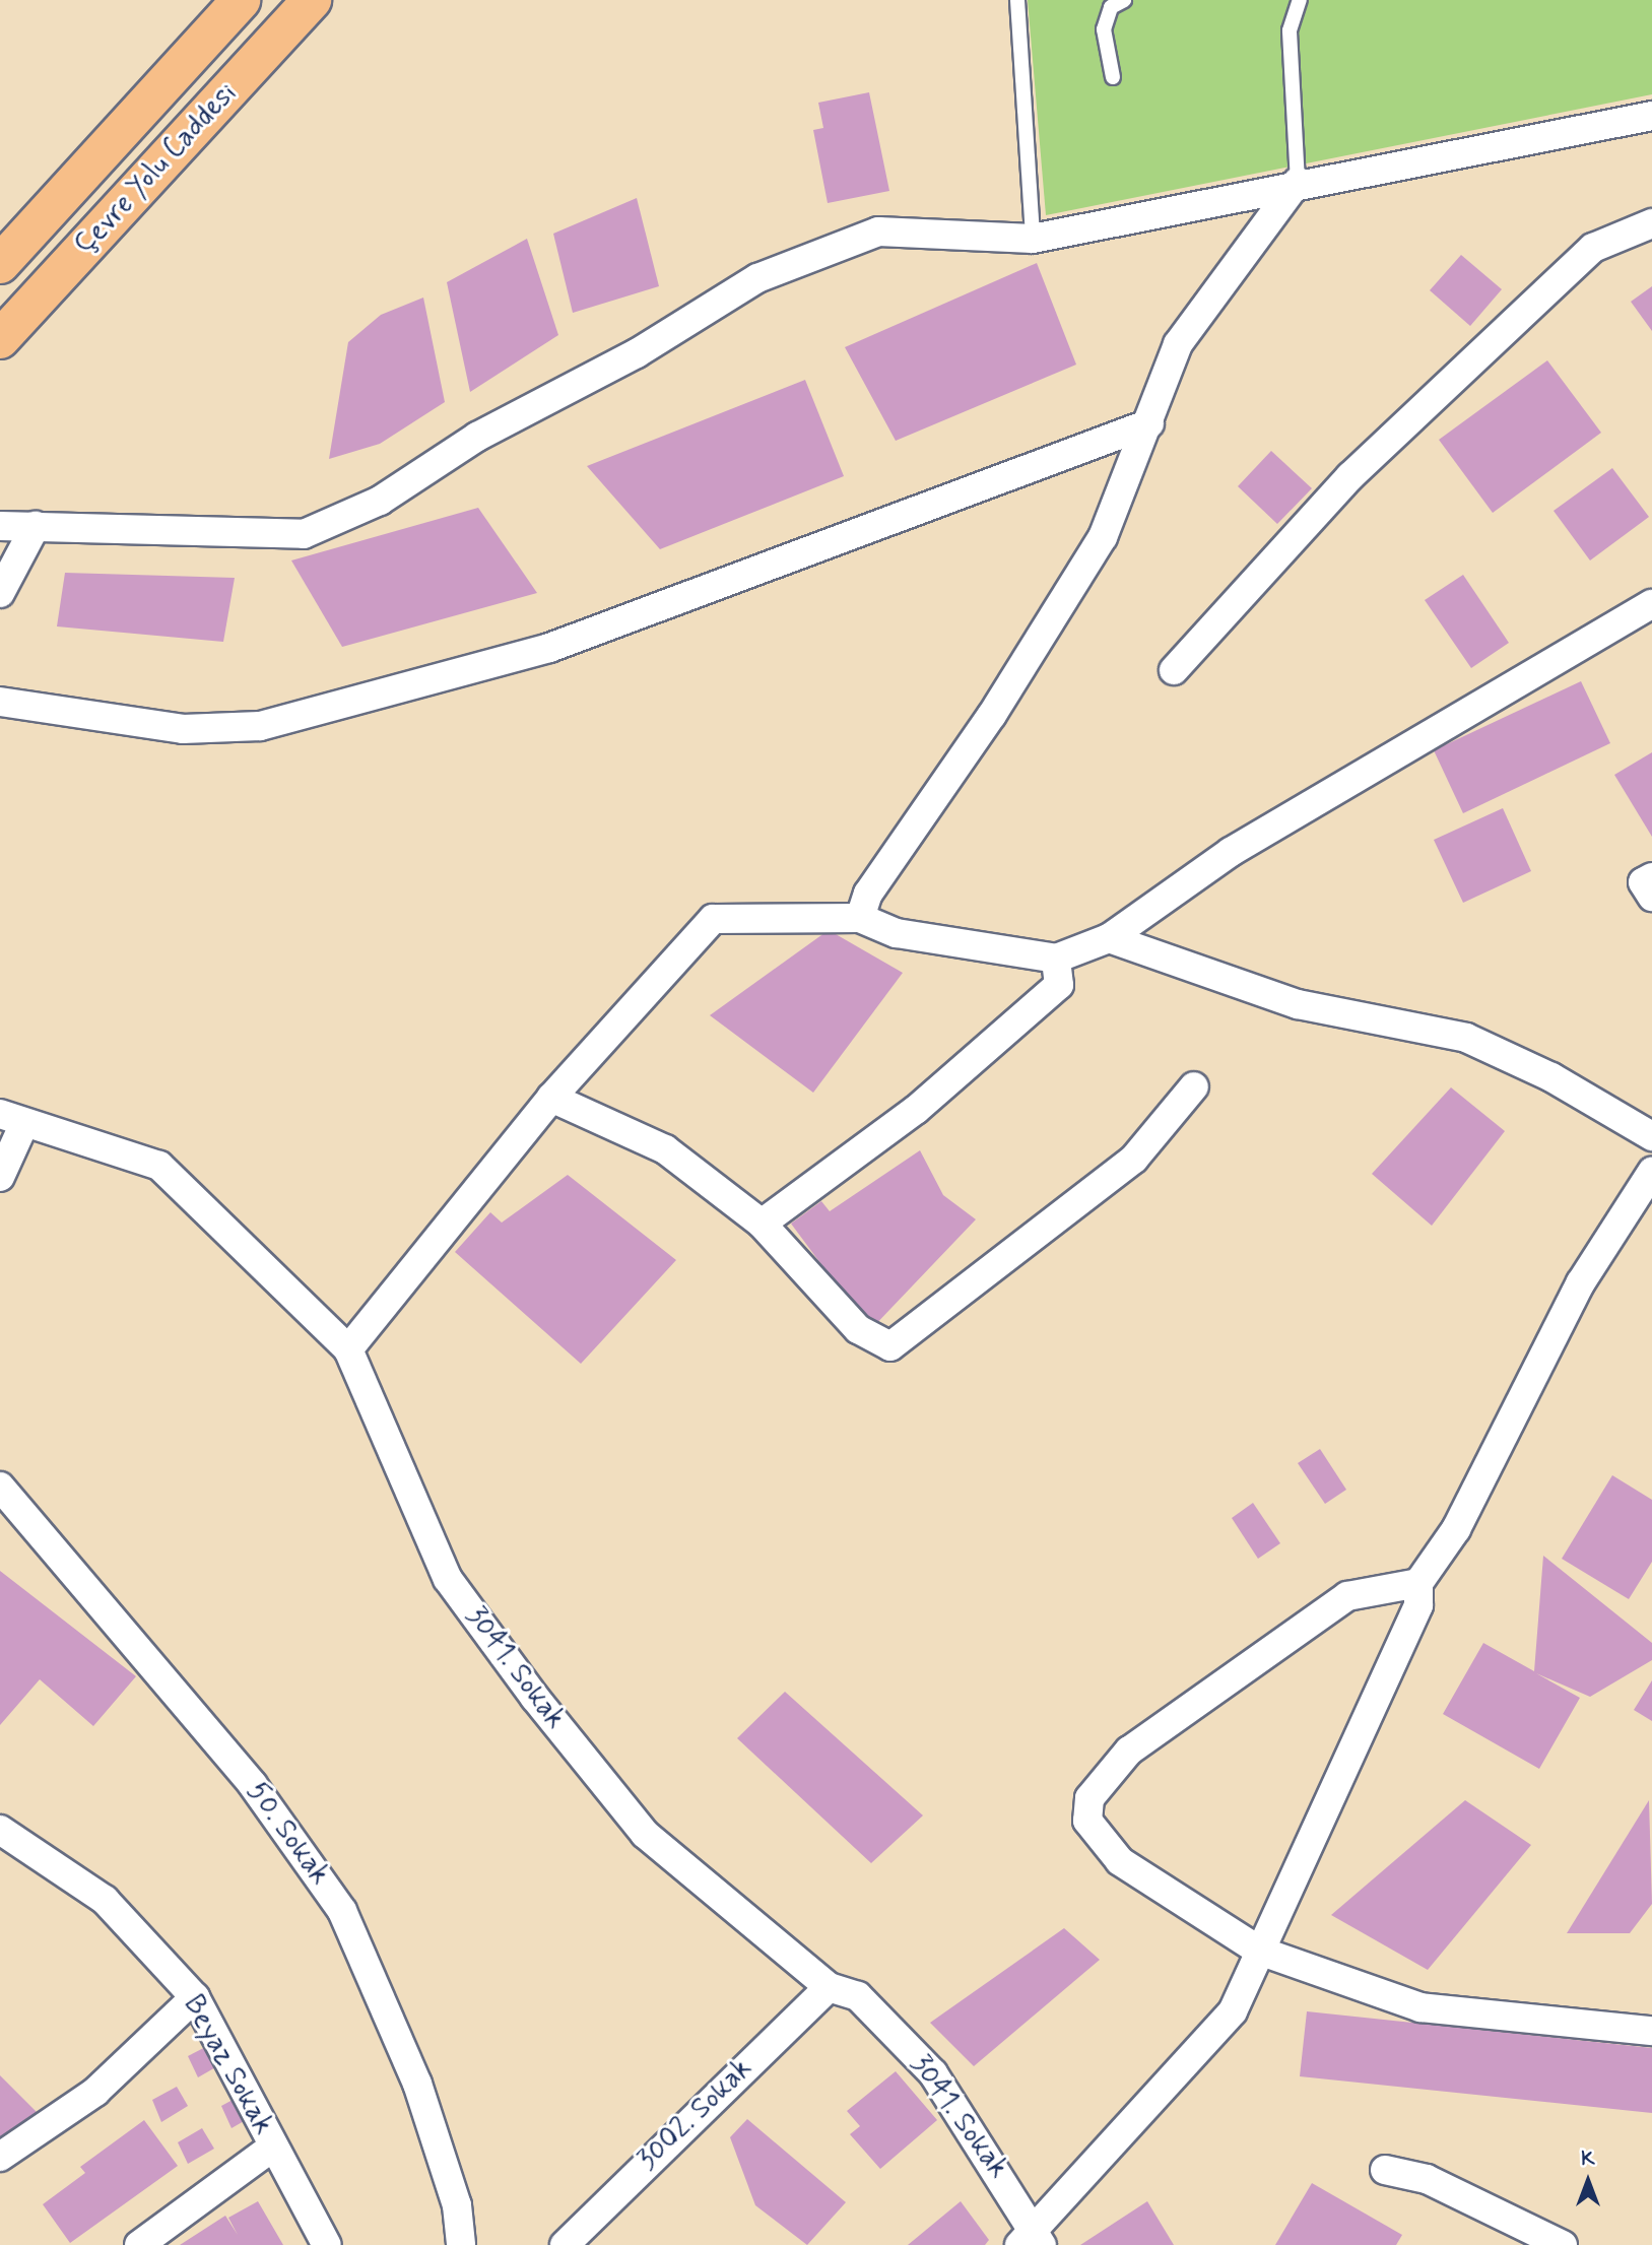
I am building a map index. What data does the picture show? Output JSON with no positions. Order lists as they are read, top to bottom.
{
  "streets": {
    "highway": ["Çevre Yolu Caddesi"],
    "street": [
      "3041. Sokak",
      "50. Sokak",
      "Beyaz Sokak",
      "3002. Sokak"
    ]
  },
  "crossings": [
    ["3041. Sokak", "3002. Sokak"]
  ],
  "north": "top"
}
